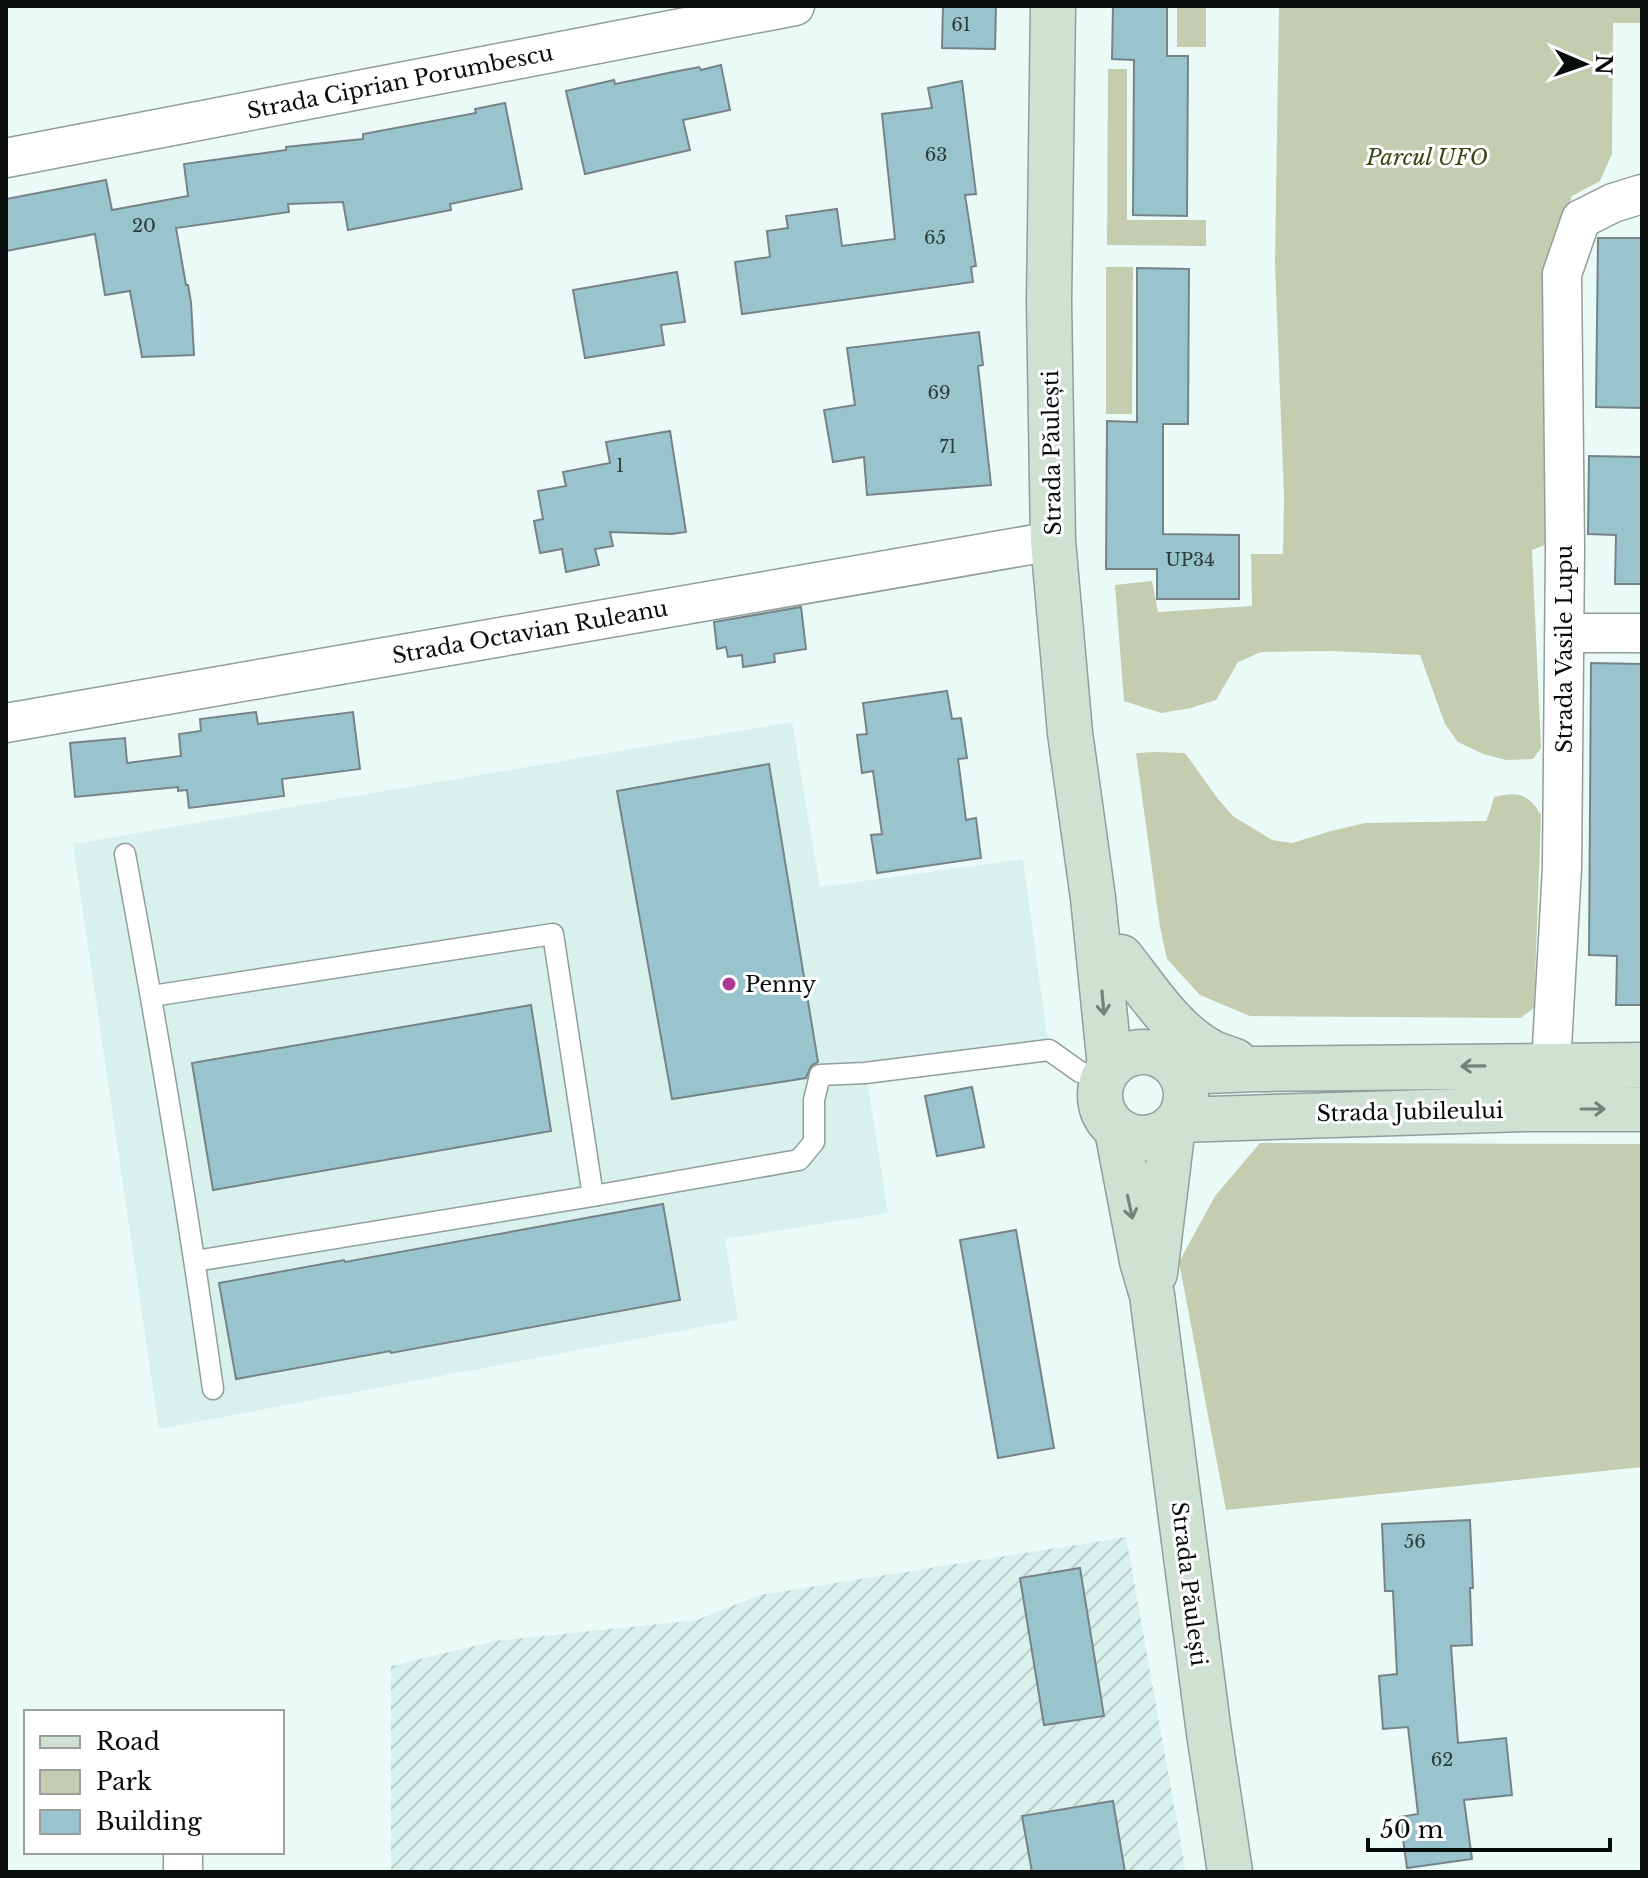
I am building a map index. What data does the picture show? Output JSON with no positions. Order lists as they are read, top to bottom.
{
  "streets": {
    "main road": ["Strada Păulești", "Strada Jubileului"],
    "street": ["Strada Ciprian Porumbescu", "Strada Octavian Ruleanu", "Strada Vasile Lupu"]
  },
  "crossings": [
    ["Strada Păulești", "Strada Octavian Ruleanu"],
    ["Strada Păulești", "Strada Jubileului"],
    ["Strada Vasile Lupu", "Strada Jubileului"]
  ],
  "parks": ["Parcul UFO"],
  "places": ["Penny"],
  "house_numbers": [
    "61",
    "63",
    "20",
    "65",
    "69",
    "71",
    "1",
    "UP34",
    "56",
    "62"
  ],
  "legend": ["Road", "Park", "Building"],
  "scale_bar": "50 m",
  "north": "right"
}
